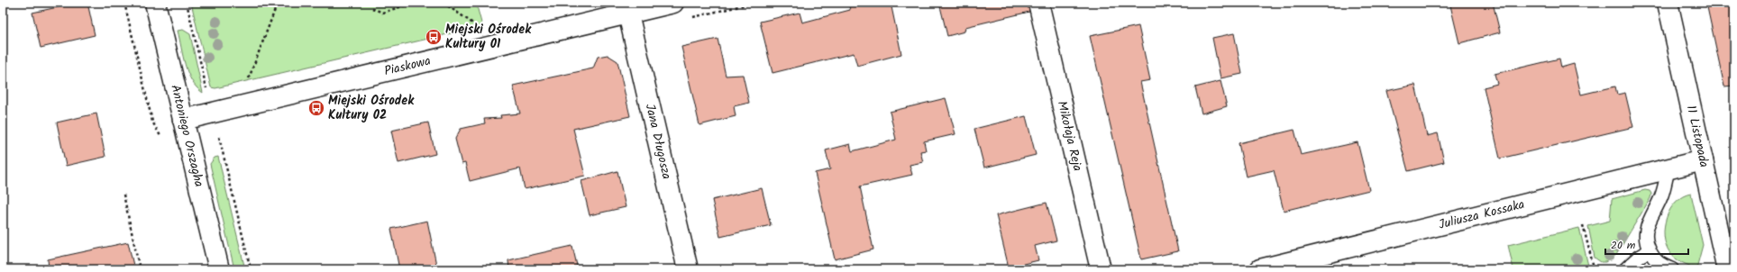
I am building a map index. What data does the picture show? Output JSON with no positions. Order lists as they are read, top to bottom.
{
  "streets": {
    "street": [
      "Piaskowa",
      "Antoniego Orszagha",
      "Mikołaja Reja",
      "11 Listopada",
      "Jana Długosza",
      "Juliusza Kossaka"
    ]
  },
  "crossings": [
    ["Piaskowa", "Antoniego Orszagha"],
    ["Piaskowa", "Jana Długosza"],
    ["11 Listopada", "Juliusza Kossaka"]
  ],
  "places": {
    "bus stop": ["Miejski Ośrodek Kultury 01", "Miejski Ośrodek Kultury 02"]
  },
  "scale_bar": "20 m"
}
